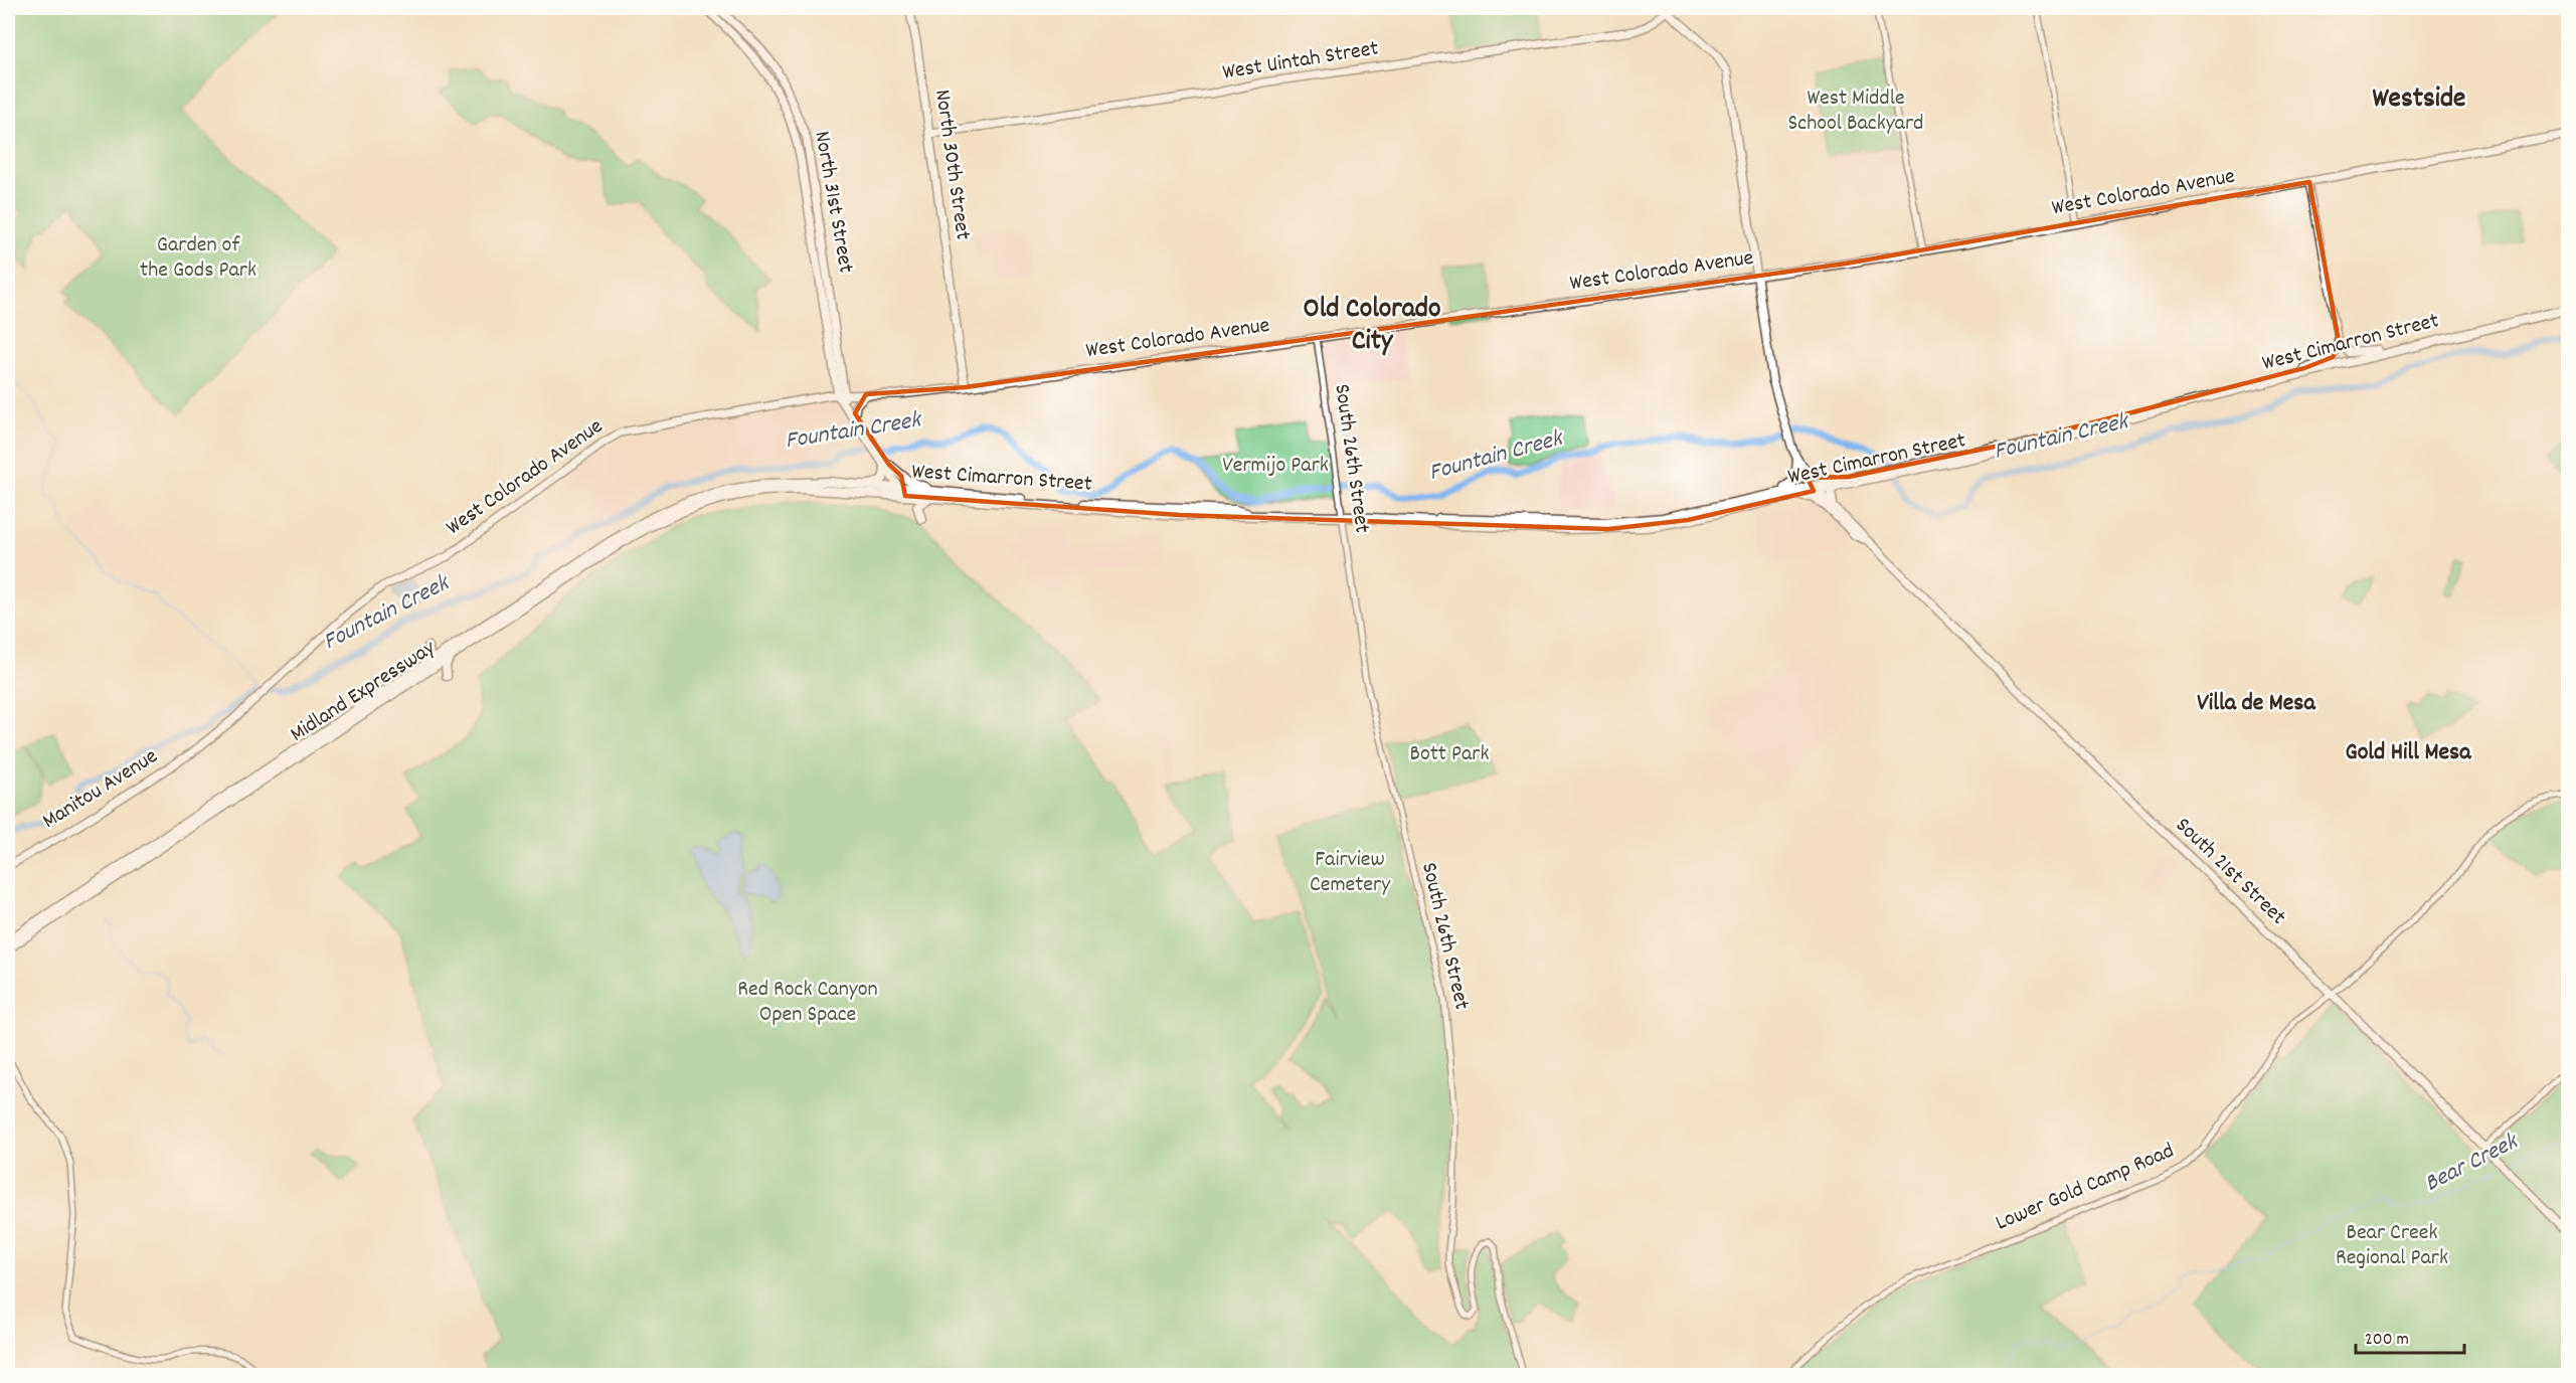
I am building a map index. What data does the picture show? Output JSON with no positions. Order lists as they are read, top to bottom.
{
  "streets": {
    "highway": ["West Cimarron Street", "Midland Expressway"],
    "main road": [
      "West Uintah Street",
      "North 30th Street",
      "West Colorado Avenue",
      "North 31st Street",
      "Manitou Avenue",
      "South 21st Street"
    ],
    "street": ["South 26th Street", "Lower Gold Camp Road"]
  },
  "crossings": [
    ["West Uintah Street", "North 30th Street"],
    ["West Uintah Street", "South 21st Street"],
    ["North 30th Street", "West Colorado Avenue"],
    ["West Colorado Avenue", "North 31st Street"],
    ["West Colorado Avenue", "South 26th Street"],
    ["West Colorado Avenue", "Manitou Avenue"],
    ["West Colorado Avenue", "South 21st Street"],
    ["West Cimarron Street", "South 26th Street"],
    ["West Cimarron Street", "Midland Expressway"],
    ["West Cimarron Street", "South 21st Street"],
    ["South 21st Street", "Lower Gold Camp Road"]
  ],
  "districts": [
    "Westside",
    "Old Colorado City",
    "Villa de Mesa",
    "Gold Hill Mesa"
  ],
  "water": ["Fountain Creek", "Bear Creek"],
  "parks": [
    "West Middle School Backyard",
    "Garden of the Gods Park",
    "Vermijo Park",
    "Bott Park",
    "Fairview Cemetery",
    "Red Rock Canyon Open Space",
    "Bear Creek Regional Park"
  ],
  "scale_bar": "200 m"
}
